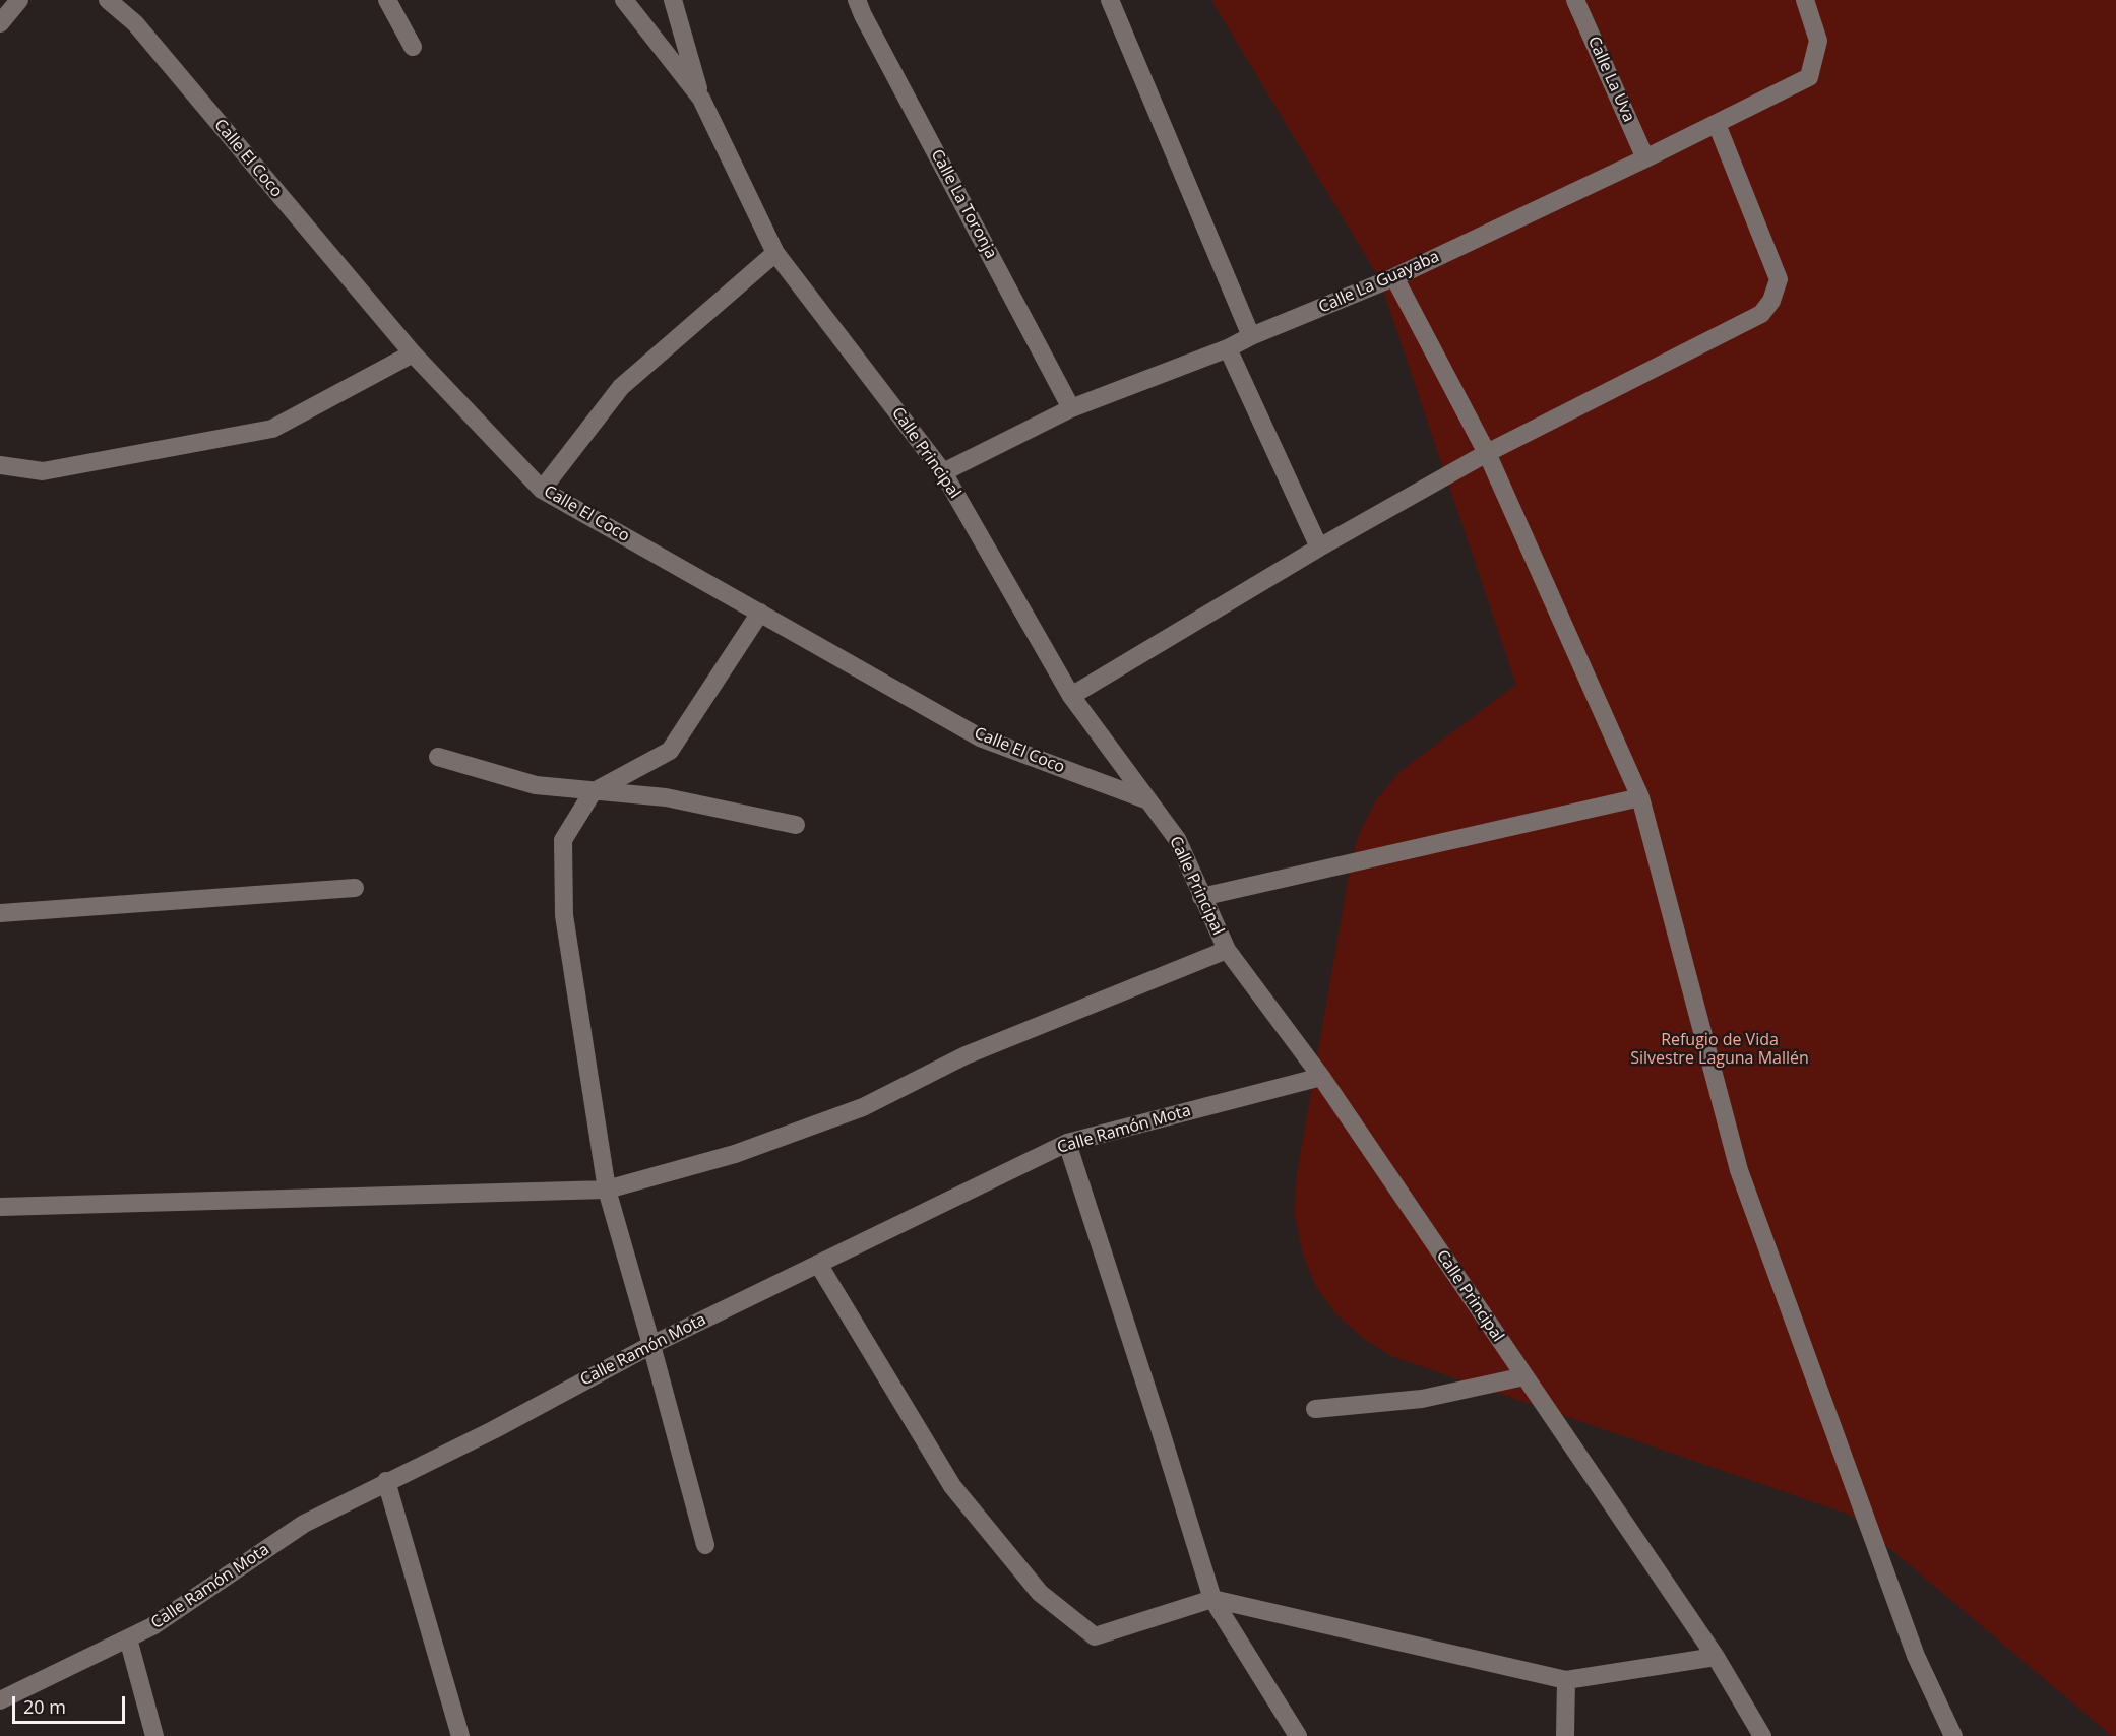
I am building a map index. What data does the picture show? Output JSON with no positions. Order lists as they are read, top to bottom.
{
  "streets": {
    "street": [
      "Calle La Uva",
      "Calle El Coco",
      "Calle La Toronja",
      "Calle La Guayaba",
      "Calle Principal",
      "Calle Ramón Mota"
    ]
  },
  "crossings": [
    ["Calle La Uva", "Calle La Guayaba"],
    ["Calle El Coco", "Calle Principal"],
    ["Calle La Toronja", "Calle La Guayaba"],
    ["Calle La Guayaba", "Calle Principal"],
    ["Calle Principal", "Calle Ramón Mota"]
  ],
  "parks": ["Refugio de Vida Silvestre Laguna Mallén"],
  "scale_bar": "20 m"
}
